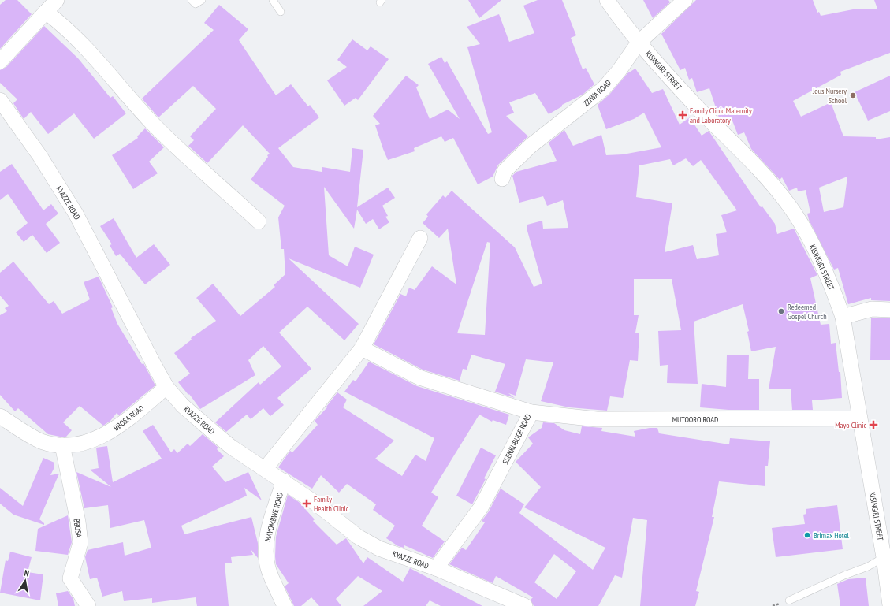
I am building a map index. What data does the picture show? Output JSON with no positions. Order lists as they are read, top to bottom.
{
  "streets": {
    "street": [
      "KISINGIRI STREET",
      "ZZIWA ROAD",
      "KYAZZE ROAD",
      "BBOSA ROAD",
      "MUTOORO ROAD",
      "SSENKUBUGE ROAD",
      "MAYOMBWE ROAD",
      "BBOSA"
    ]
  },
  "crossings": [
    ["KISINGIRI STREET", "ZZIWA ROAD"],
    ["KISINGIRI STREET", "MUTOORO ROAD"],
    ["KYAZZE ROAD", "BBOSA ROAD"],
    ["KYAZZE ROAD", "SSENKUBUGE ROAD"],
    ["KYAZZE ROAD", "MAYOMBWE ROAD"],
    ["BBOSA ROAD", "BBOSA"],
    ["MUTOORO ROAD", "SSENKUBUGE ROAD"]
  ],
  "places": {
    "other": ["Jous Nursery School", "Redeemed Gospel Church", "Brimax Hotel"],
    "health": ["Family Clinic Maternity and Laboratory", "Mayo Clinic", "Family Health Clinic"]
  },
  "north": "top"
}
